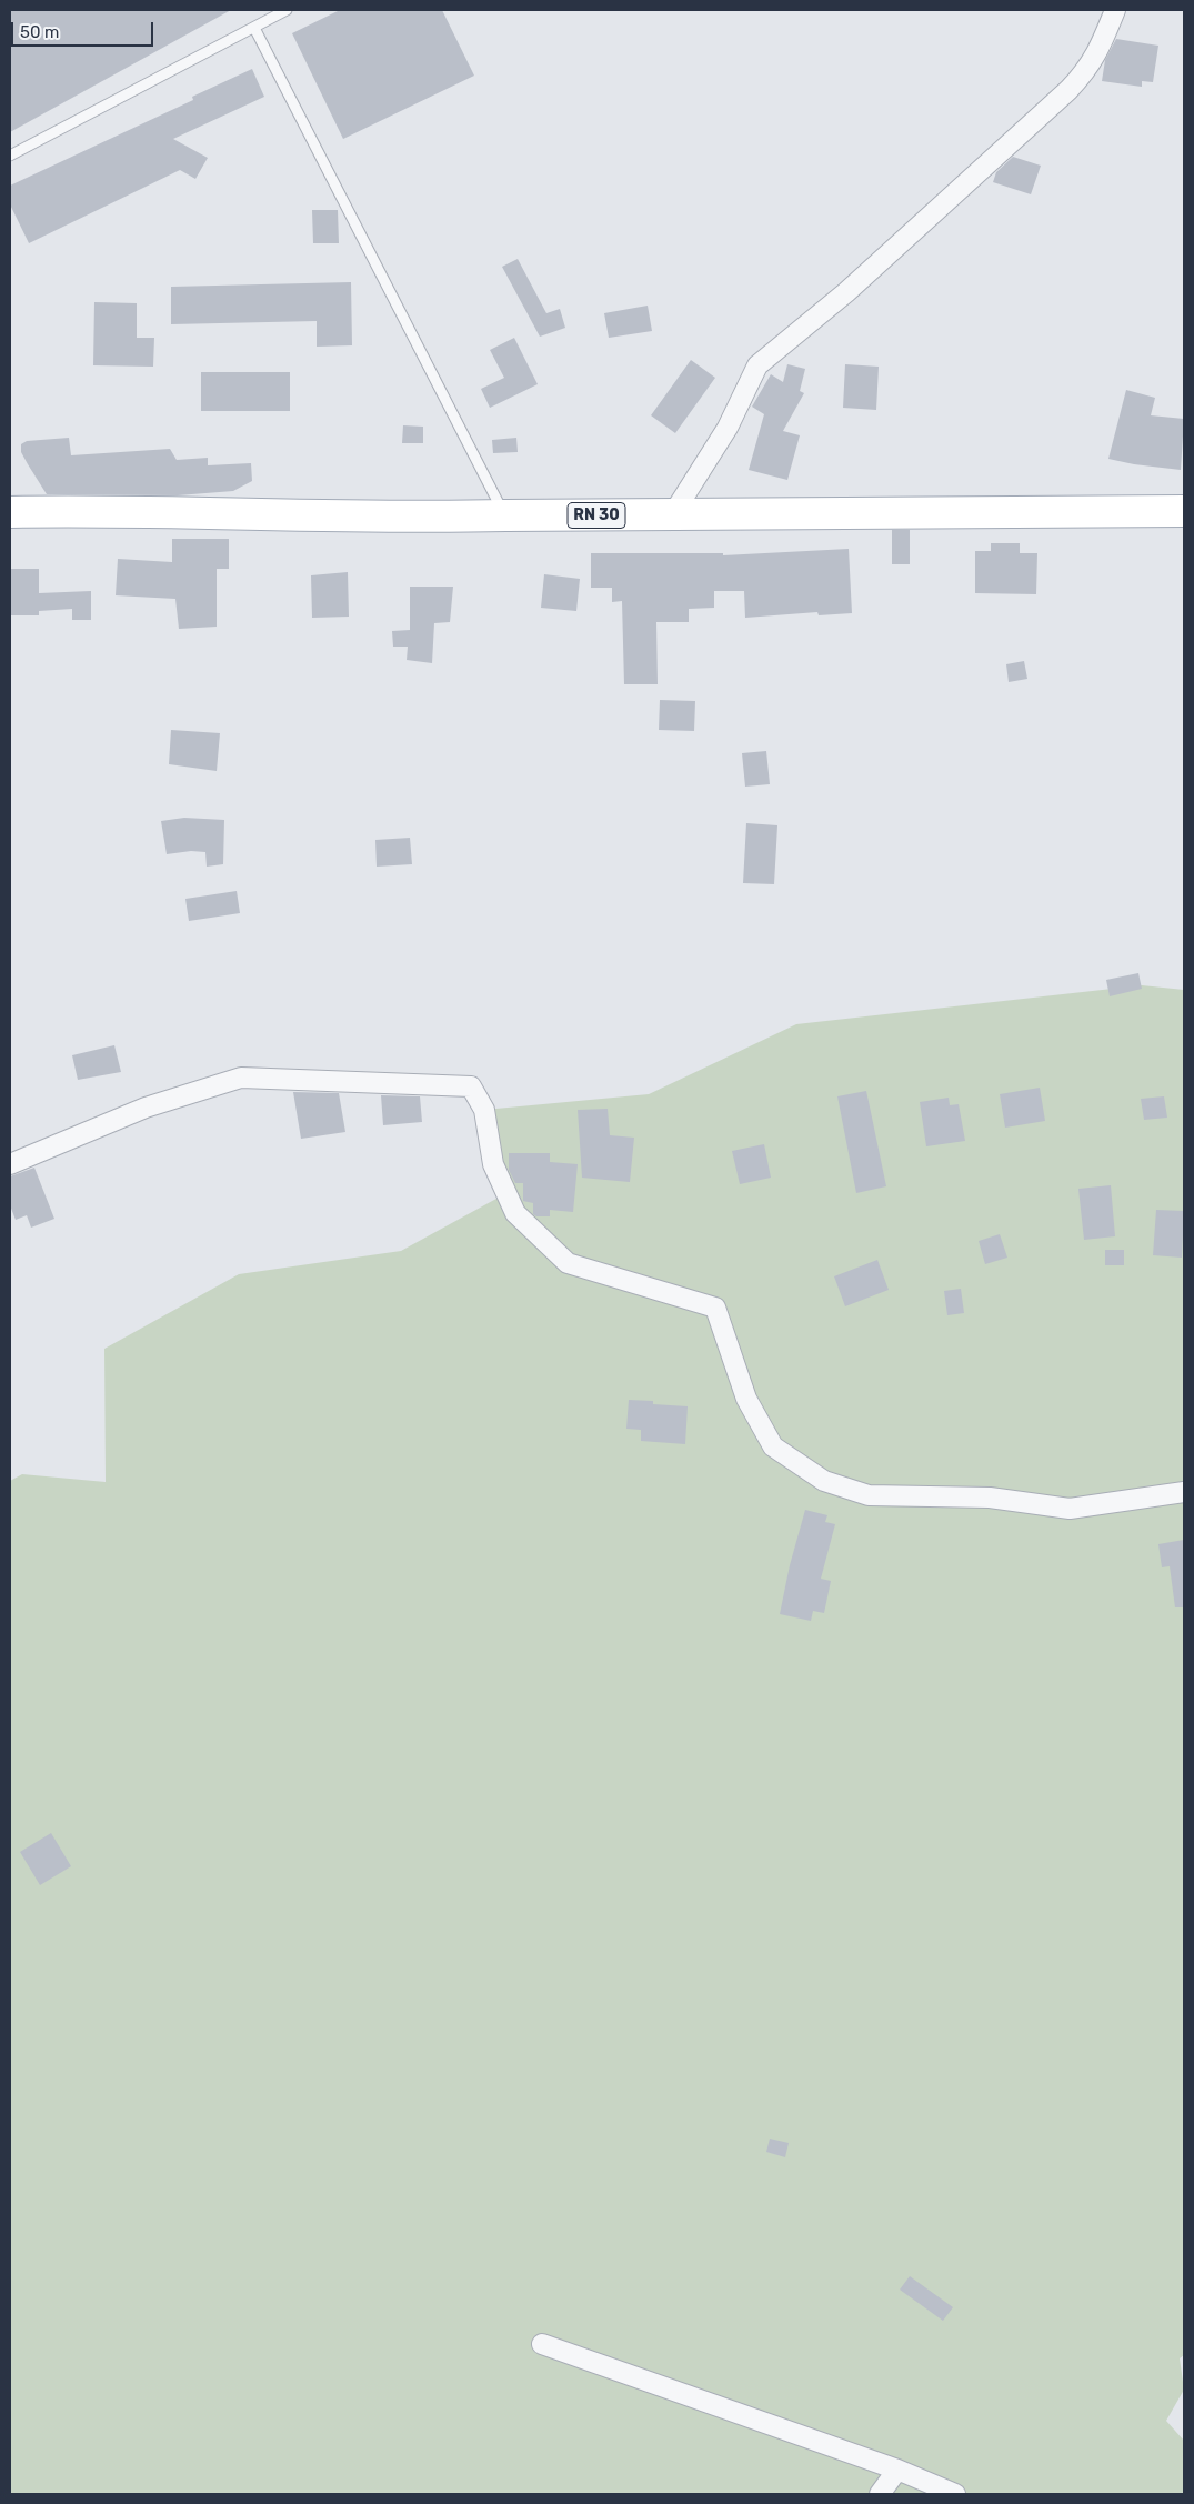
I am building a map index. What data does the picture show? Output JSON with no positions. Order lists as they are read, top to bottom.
{
  "streets": {
    "main road": ["RN 30"]
  },
  "scale_bar": "50 m"
}
